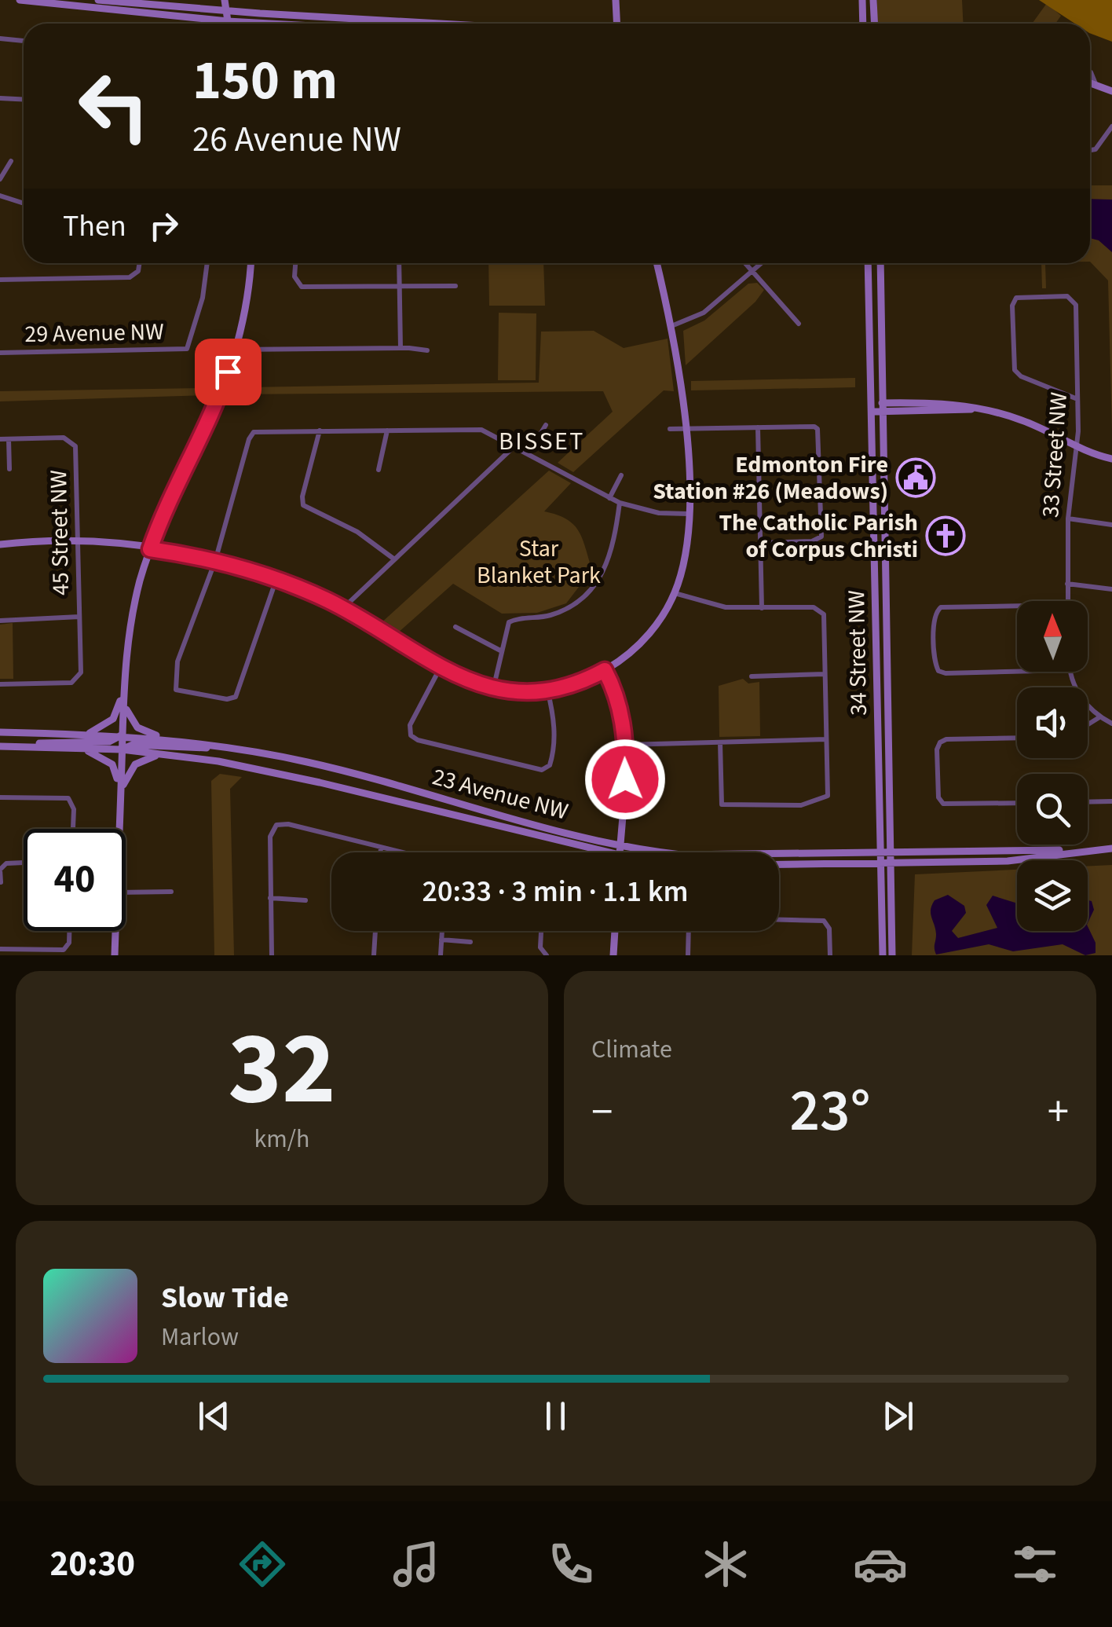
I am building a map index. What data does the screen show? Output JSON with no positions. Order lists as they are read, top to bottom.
{
  "streets": {
    "main road": ["34 Street NW", "23 Avenue NW"],
    "street": ["29 Avenue NW", "33 Street NW", "45 Street NW"]
  },
  "crossings": [
    ["34 Street NW", "23 Avenue NW"]
  ],
  "districts": ["BISSET"],
  "parks": ["Star Blanket Park"],
  "places": {
    "public building": ["Edmonton Fire Station #26 (Meadows)"],
    "church": ["The Catholic Parish of Corpus Christi"]
  },
  "north": "top",
  "page": {
    "turn": ["150 m", "26 Avenue NW"],
    "then": "Then",
    "limit": "40",
    "trip": "20:33 · 3 min · 1.1 km",
    "tile": [
      ["32", "km/h"],
      "Climate"
    ],
    "heat": ["−", "23°", "+"],
    "song": ["Slow Tide", "Marlow"],
    "tabs": "20:30"
  }
}
